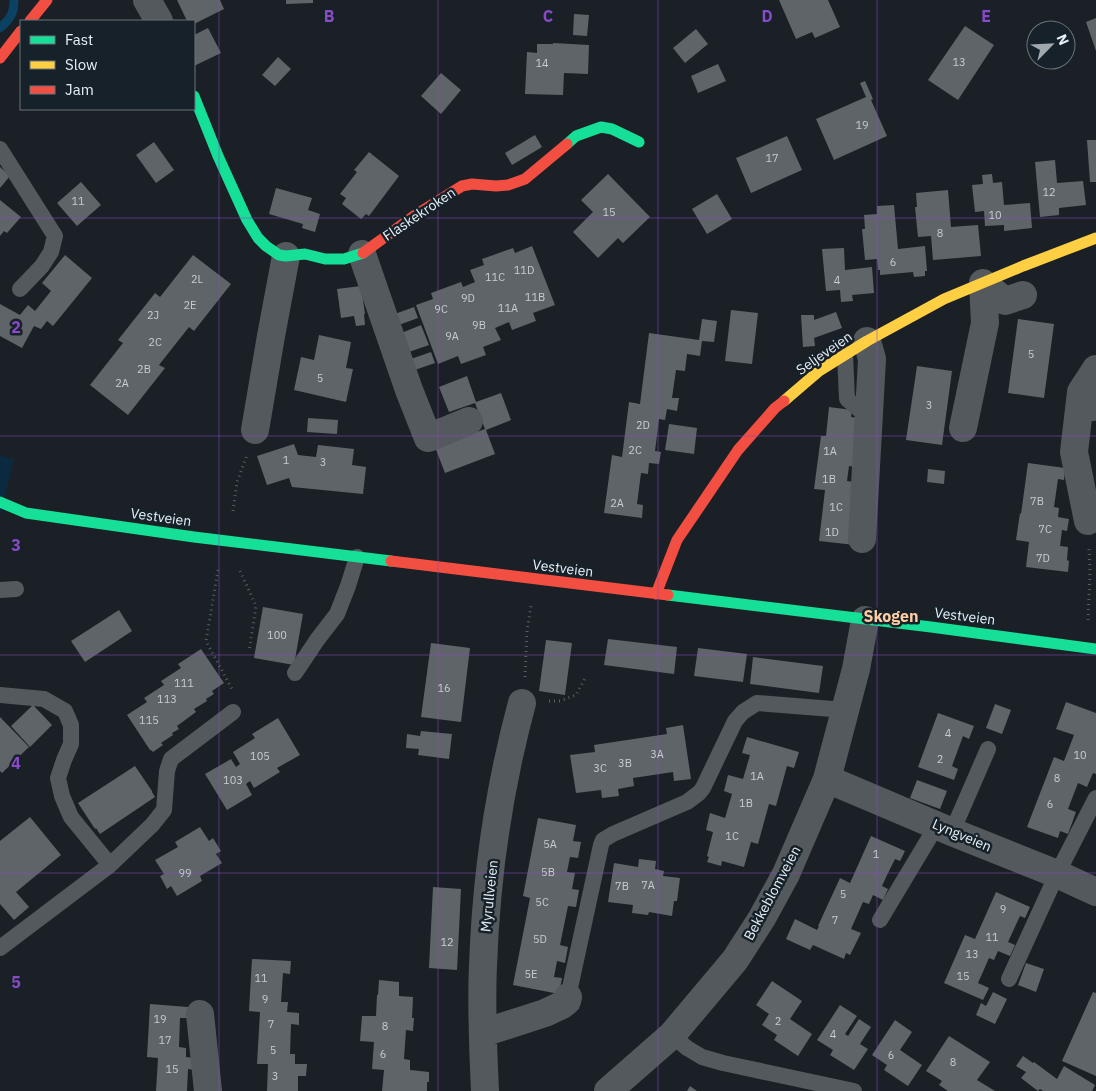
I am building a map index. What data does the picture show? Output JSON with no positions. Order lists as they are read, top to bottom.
{
  "streets": {
    "main road": ["Flaskekroken", "Seljeveien", "Vestveien"],
    "street": ["Lyngveien", "Bekkeblomveien", "Myrullveien"]
  },
  "crossings": [
    ["Seljeveien", "Vestveien"],
    ["Vestveien", "Bekkeblomveien"],
    ["Lyngveien", "Bekkeblomveien"]
  ],
  "districts": ["Skogen"],
  "house_numbers": [
    "13",
    "14",
    "19",
    "17",
    "12",
    "11",
    "15",
    "10",
    "8",
    "6",
    "11D",
    "11C",
    "2L",
    "4",
    "11B",
    "9D",
    "2E",
    "11A",
    "9C",
    "2J",
    "9B",
    "9A",
    "2C",
    "5",
    "2B",
    "5",
    "2A",
    "3",
    "2D",
    "2C",
    "1A",
    "1",
    "3",
    "1B",
    "7B",
    "2A",
    "1C",
    "7C",
    "1D",
    "7D",
    "100",
    "111",
    "16",
    "113",
    "115",
    "4",
    "3A",
    "10",
    "105",
    "2",
    "3B",
    "3C",
    "1A",
    "8",
    "103",
    "1B",
    "6",
    "1C",
    "5A",
    "1",
    "5B",
    "99",
    "7A",
    "7B",
    "5",
    "5C",
    "9",
    "7",
    "11",
    "5D",
    "12",
    "13",
    "5E",
    "15",
    "11",
    "9",
    "19",
    "2",
    "7",
    "8",
    "4",
    "17",
    "5",
    "6",
    "6",
    "8",
    "15",
    "3"
  ],
  "legend": ["Fast", "Slow", "Jam"],
  "north": "top right",
  "grid": {
    "columns": [
      "B",
      "C",
      "D",
      "E"
    ],
    "rows": [
      "2",
      "3",
      "4",
      "5"
    ]
  }
}
